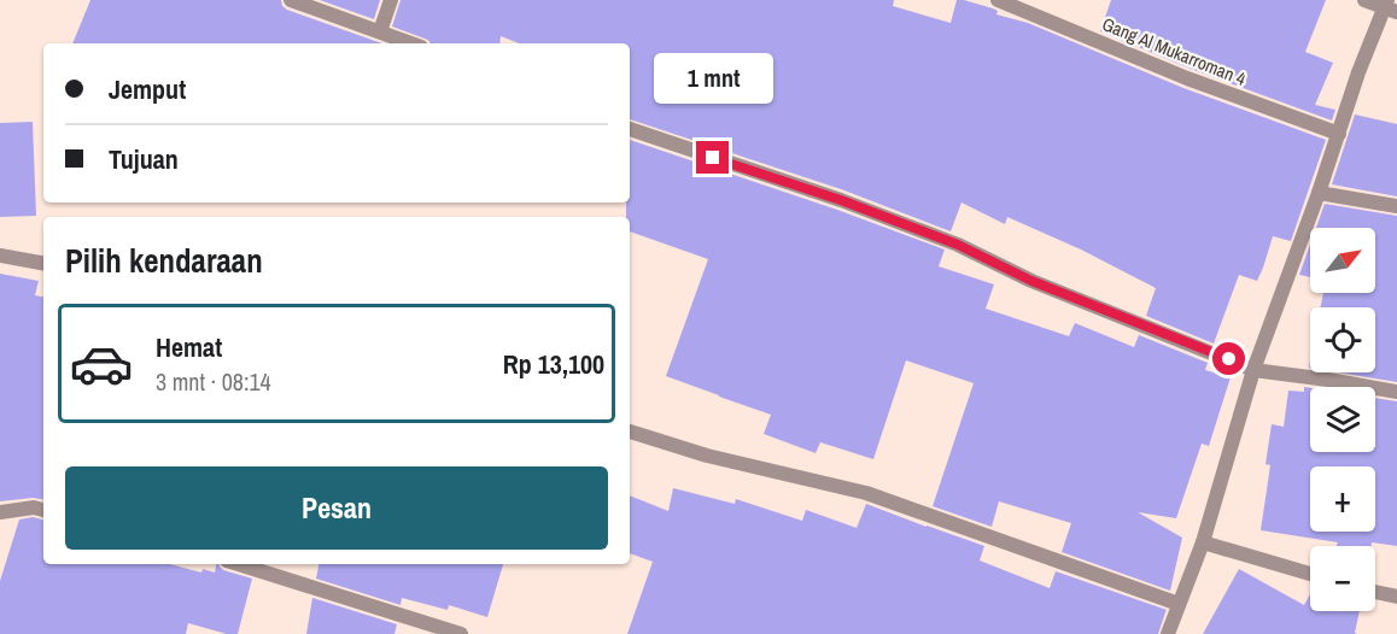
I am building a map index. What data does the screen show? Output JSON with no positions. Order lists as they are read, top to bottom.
{
  "streets": {
    "street": ["Gang Al Mukarroman 4"]
  },
  "north": "top right",
  "page": {
    "banner": ["Jemput", "Tujuan"],
    "bubble": "1 mnt",
    "heading": "Pilih kendaraan",
    "map_buttons": ["+", "−"],
    "list": [
      {
        "name": "Hemat",
        "note": "3 mnt · 08:14",
        "value": "Rp 13,100"
      }
    ],
    "buttons": "Pesan"
  }
}
